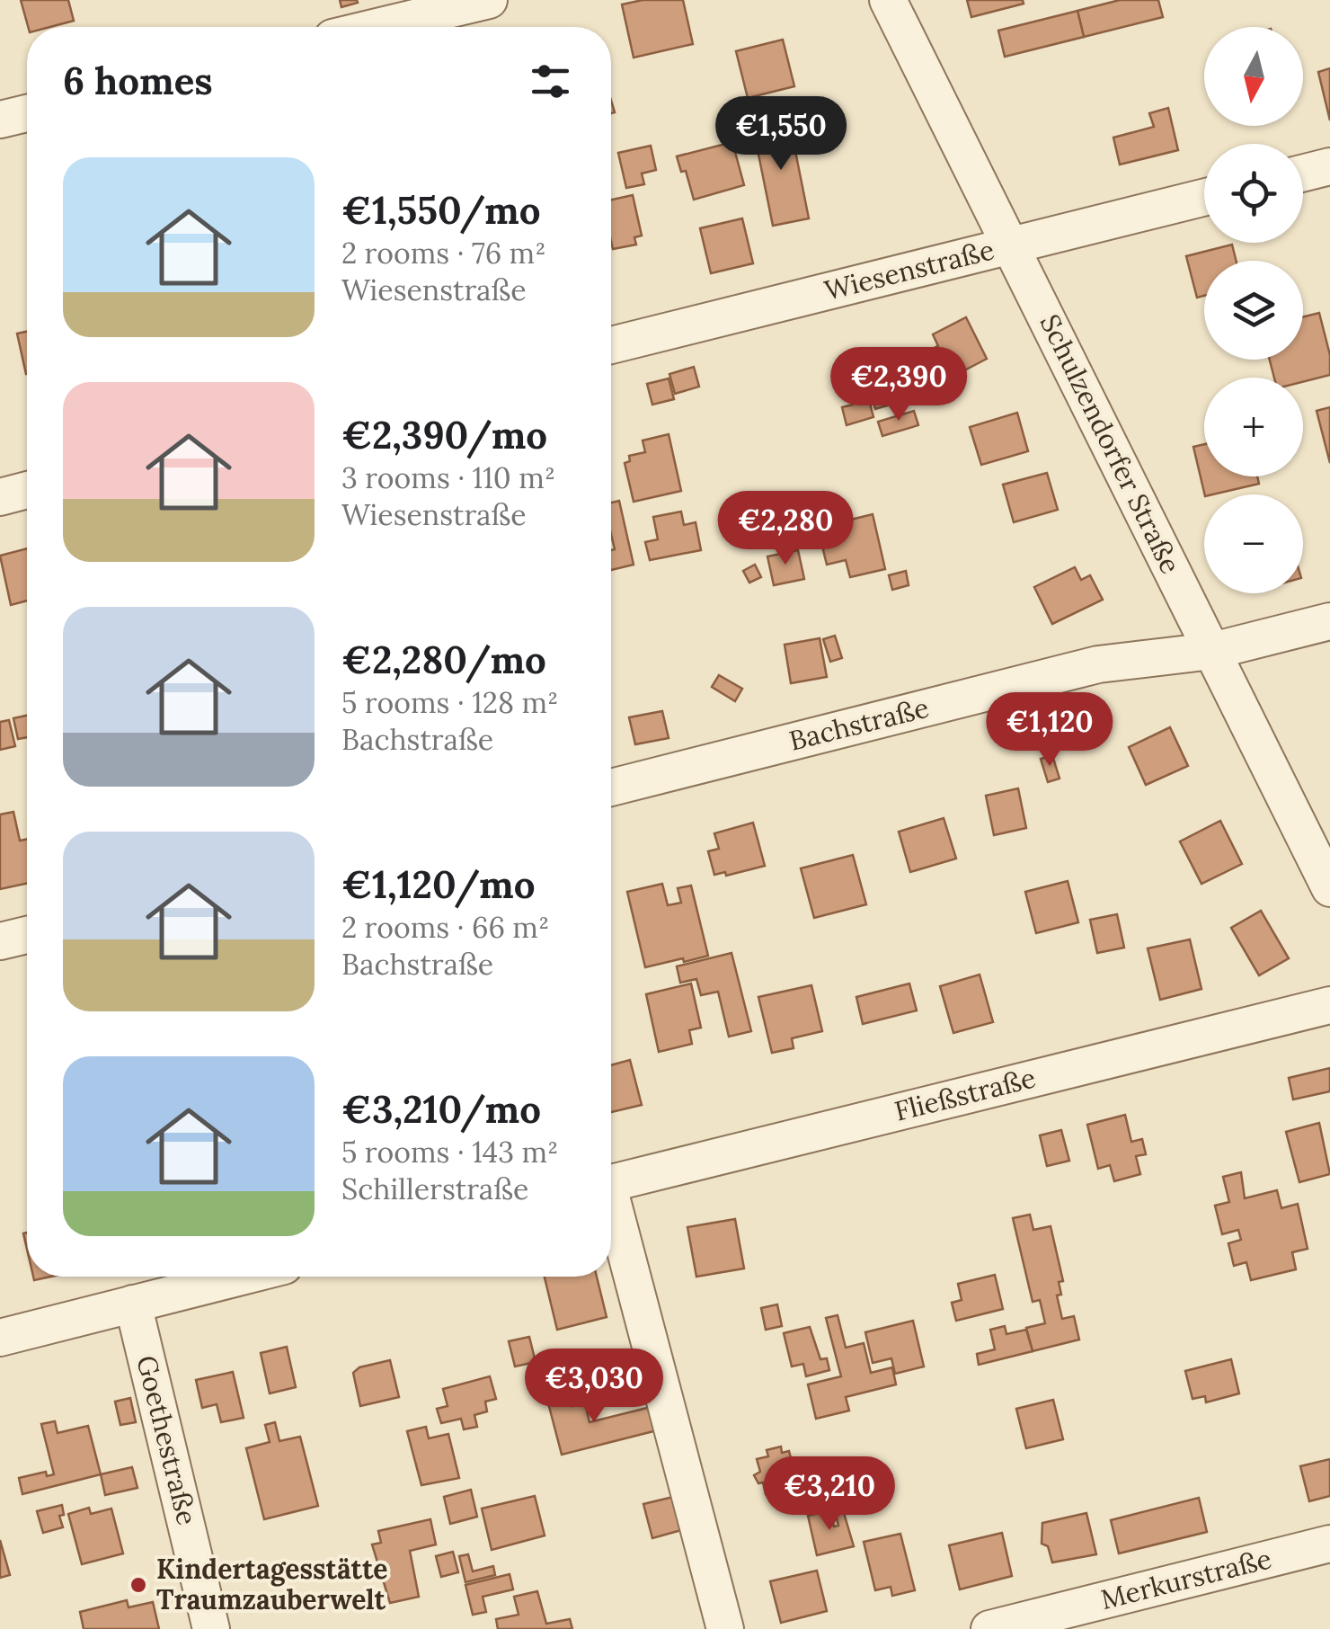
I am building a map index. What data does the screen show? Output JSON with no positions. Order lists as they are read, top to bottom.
{
  "streets": {
    "street": [
      "Wiesenstraße",
      "Schulzendorfer Straße",
      "Bachstraße",
      "Fließstraße",
      "Goethestraße",
      "Merkurstraße"
    ]
  },
  "crossings": [
    ["Wiesenstraße", "Schulzendorfer Straße"],
    ["Schulzendorfer Straße", "Bachstraße"]
  ],
  "places": ["Kindertagesstätte Traumzauberwelt"],
  "north": "bottom",
  "page": {
    "map_buttons": ["+", "−"],
    "heading": "6 homes",
    "price": [
      "€1,550",
      "€2,390",
      "€2,280",
      "€1,120",
      "€3,030",
      "€3,210"
    ],
    "list": [
      {
        "name": "€1,550/mo",
        "note": "2 rooms · 76 m² · Wiesenstraße"
      },
      {
        "name": "€2,390/mo",
        "note": "3 rooms · 110 m² · Wiesenstraße"
      },
      {
        "name": "€2,280/mo",
        "note": "5 rooms · 128 m² · Bachstraße"
      },
      {
        "name": "€1,120/mo",
        "note": "2 rooms · 66 m² · Bachstraße"
      },
      {
        "name": "€3,210/mo",
        "note": "5 rooms · 143 m² · Schillerstraße"
      }
    ]
  }
}
